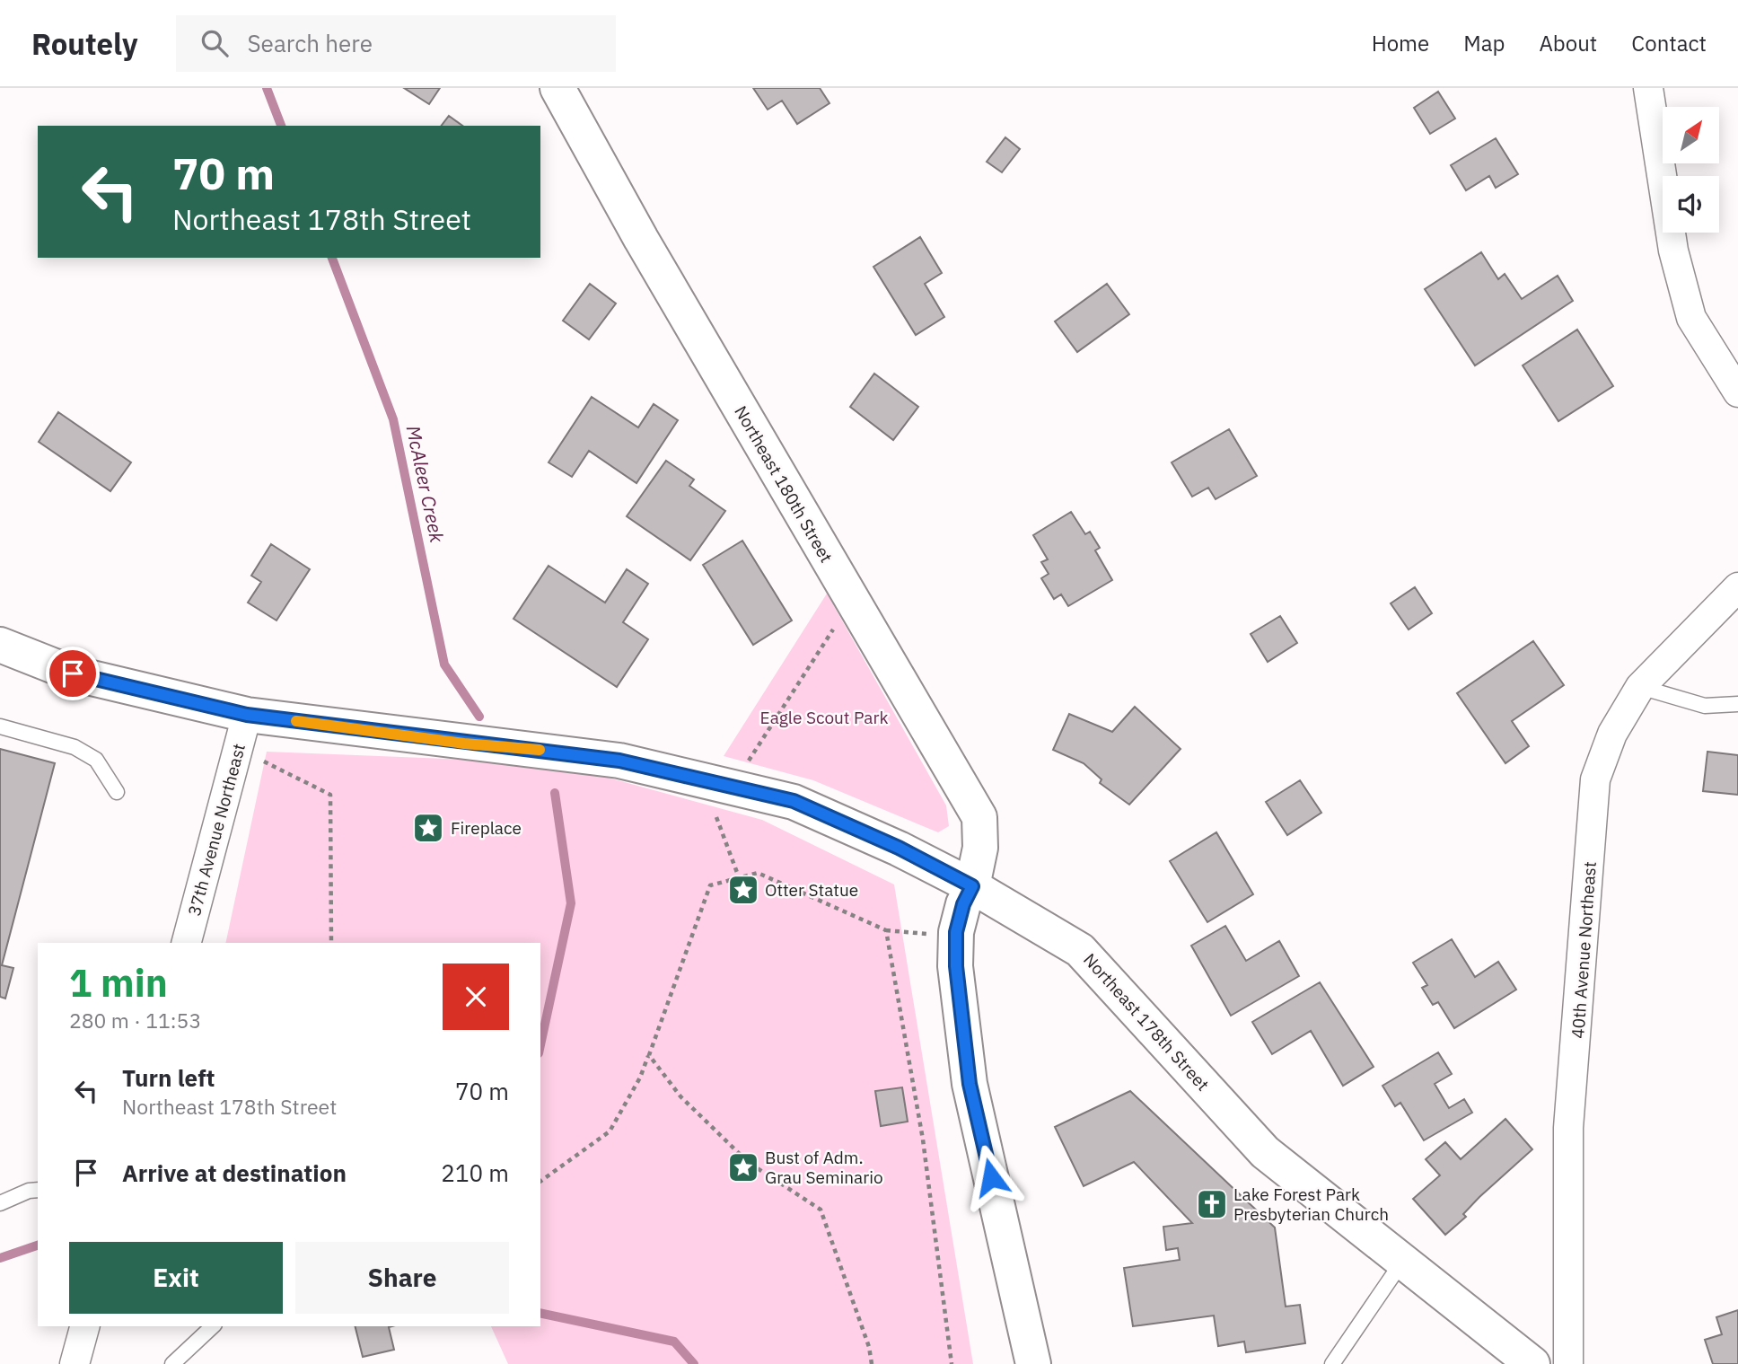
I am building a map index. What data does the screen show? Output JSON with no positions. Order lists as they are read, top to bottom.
{
  "streets": {
    "main road": ["Northeast 180th Street", "Northeast 178th Street"],
    "street": ["37th Avenue Northeast", "40th Avenue Northeast"]
  },
  "crossings": [
    ["Northeast 180th Street", "Northeast 178th Street"],
    ["37th Avenue Northeast", "Northeast 178th Street"]
  ],
  "water": ["McAleer Creek"],
  "parks": ["Eagle Scout Park"],
  "places": {
    "place": ["Fireplace", "Otter Statue", "Bust of Adm. Grau Seminario"],
    "church": ["Lake Forest Park Presbyterian Church"]
  },
  "north": "top right",
  "page": {
    "header": "Routely",
    "search": "Search here",
    "nav": [
      "Home",
      "Map",
      "About",
      "Contact"
    ],
    "turn": ["70 m", "Northeast 178th Street"],
    "heading": ["1 min", "280 m · 11:53"],
    "list": [
      {
        "name": "Turn left",
        "note": "Northeast 178th Street",
        "value": "70 m"
      },
      {
        "name": "Arrive at destination",
        "value": "210 m"
      }
    ],
    "buttons": ["Exit", "Share"]
  }
}
